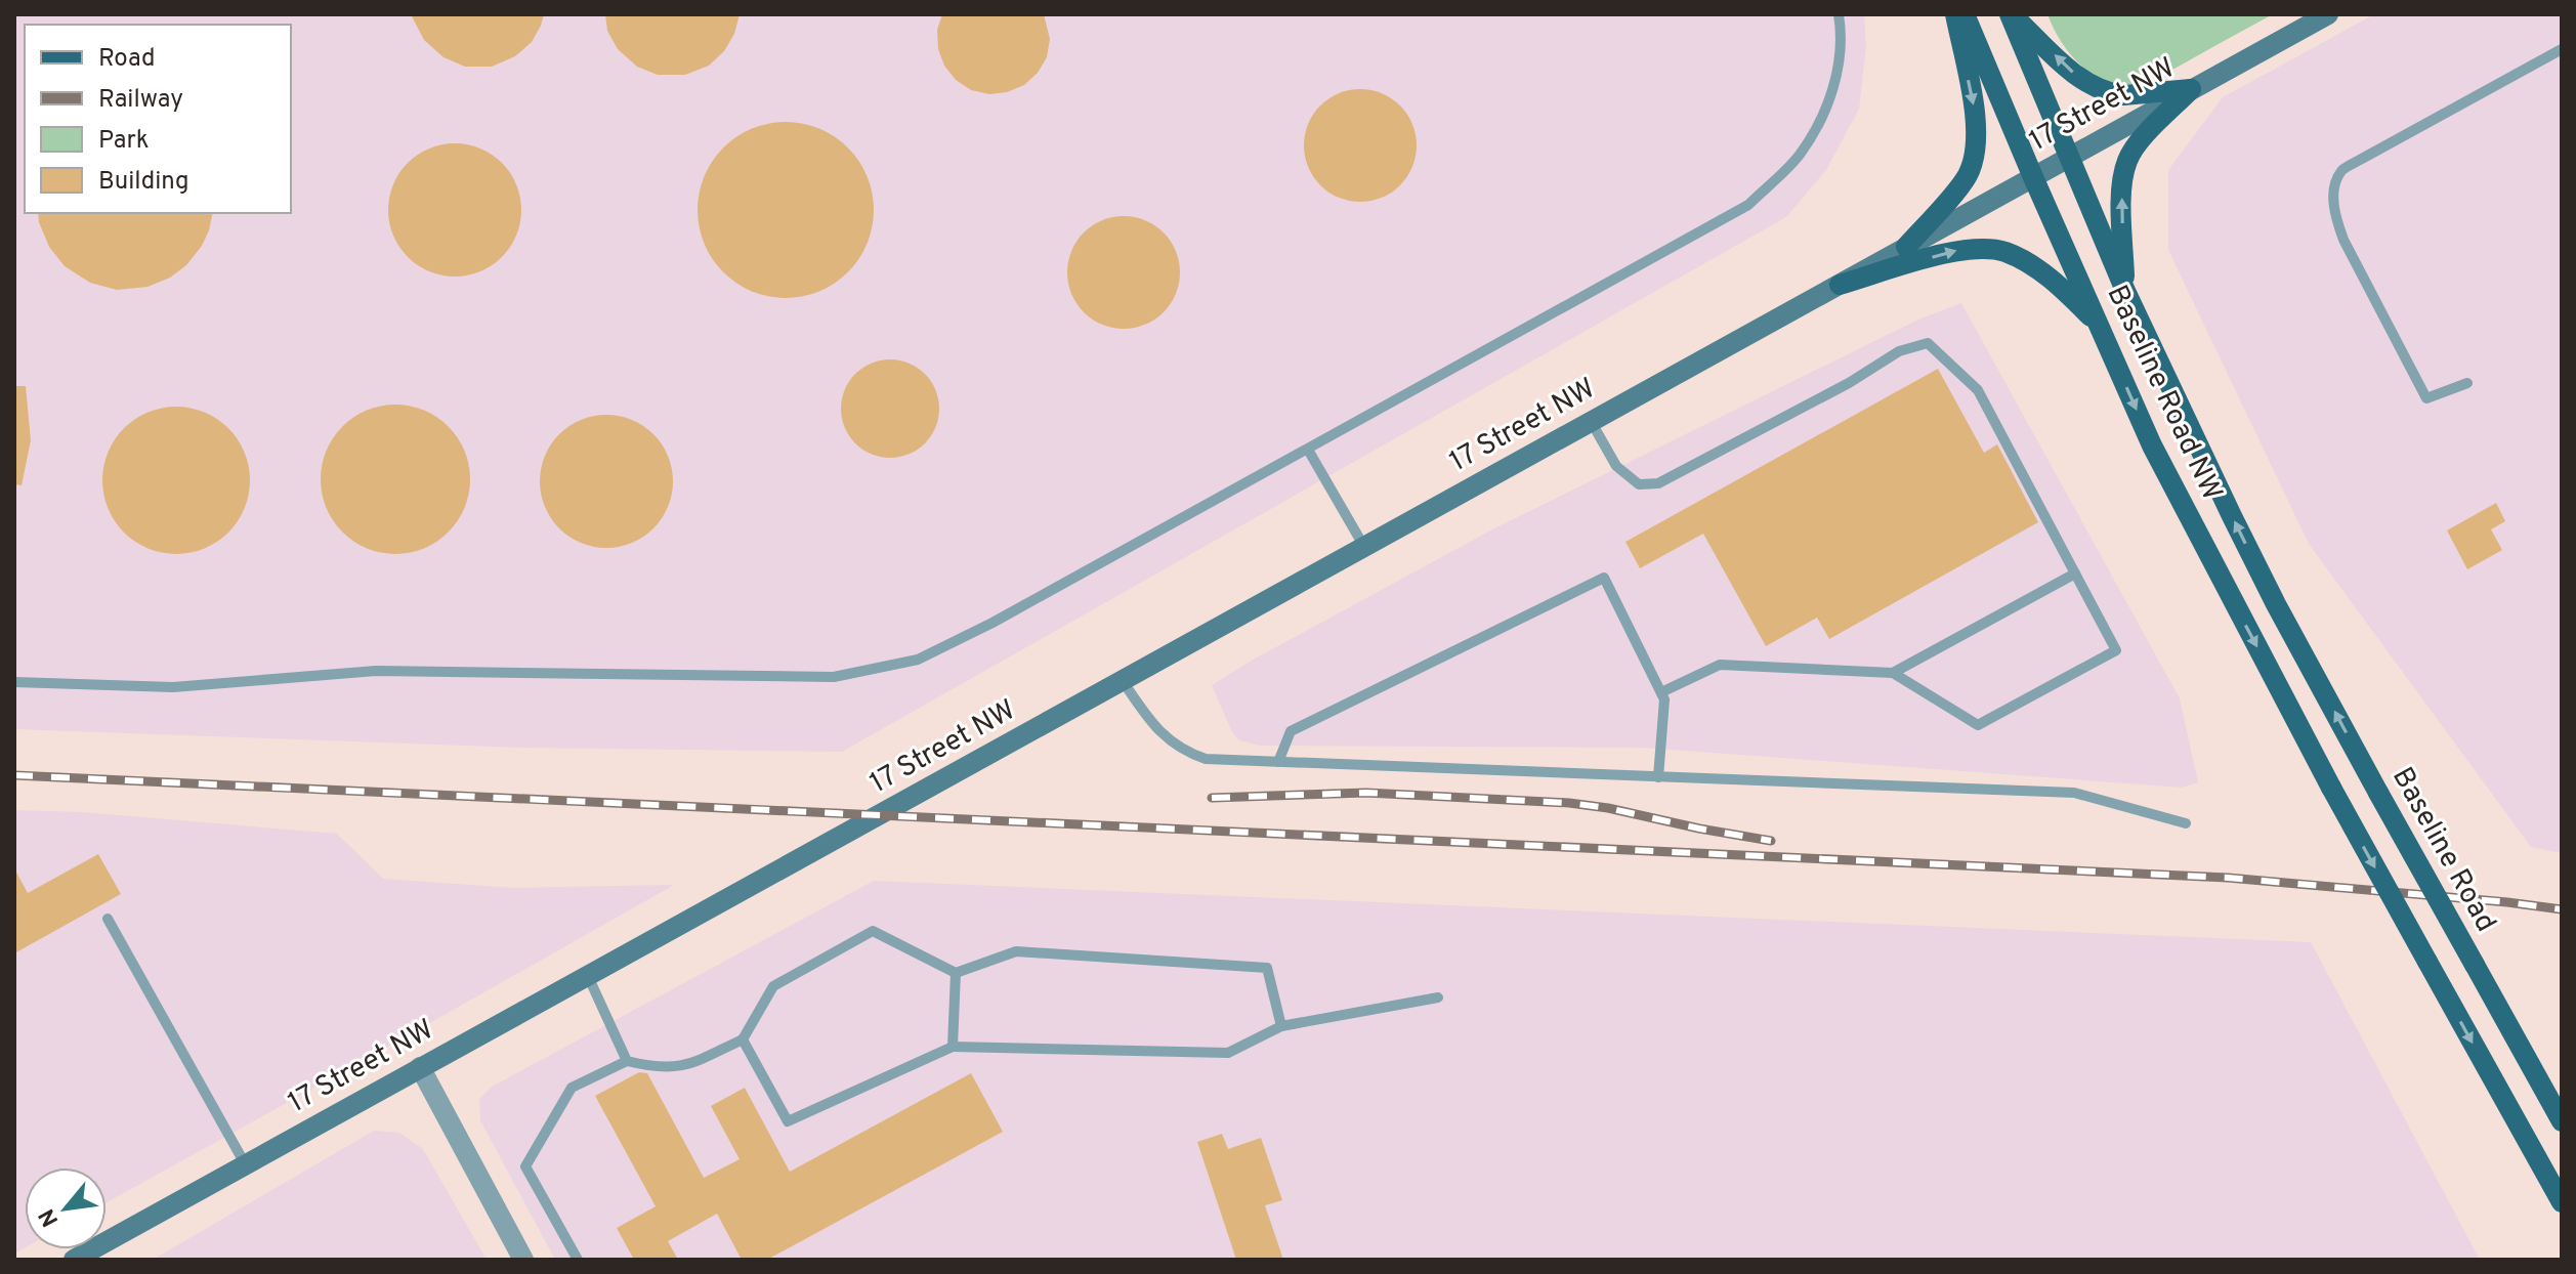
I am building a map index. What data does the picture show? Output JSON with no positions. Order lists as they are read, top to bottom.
{
  "streets": {
    "main road": ["17 Street NW", "Baseline Road NW", "Baseline Road"]
  },
  "crossings": [
    ["17 Street NW", "Baseline Road NW"],
    ["Baseline Road NW", "Baseline Road"]
  ],
  "one_way": ["Baseline Road"],
  "legend": [
    "Road",
    "Railway",
    "Park",
    "Building"
  ],
  "north": "bottom left"
}
